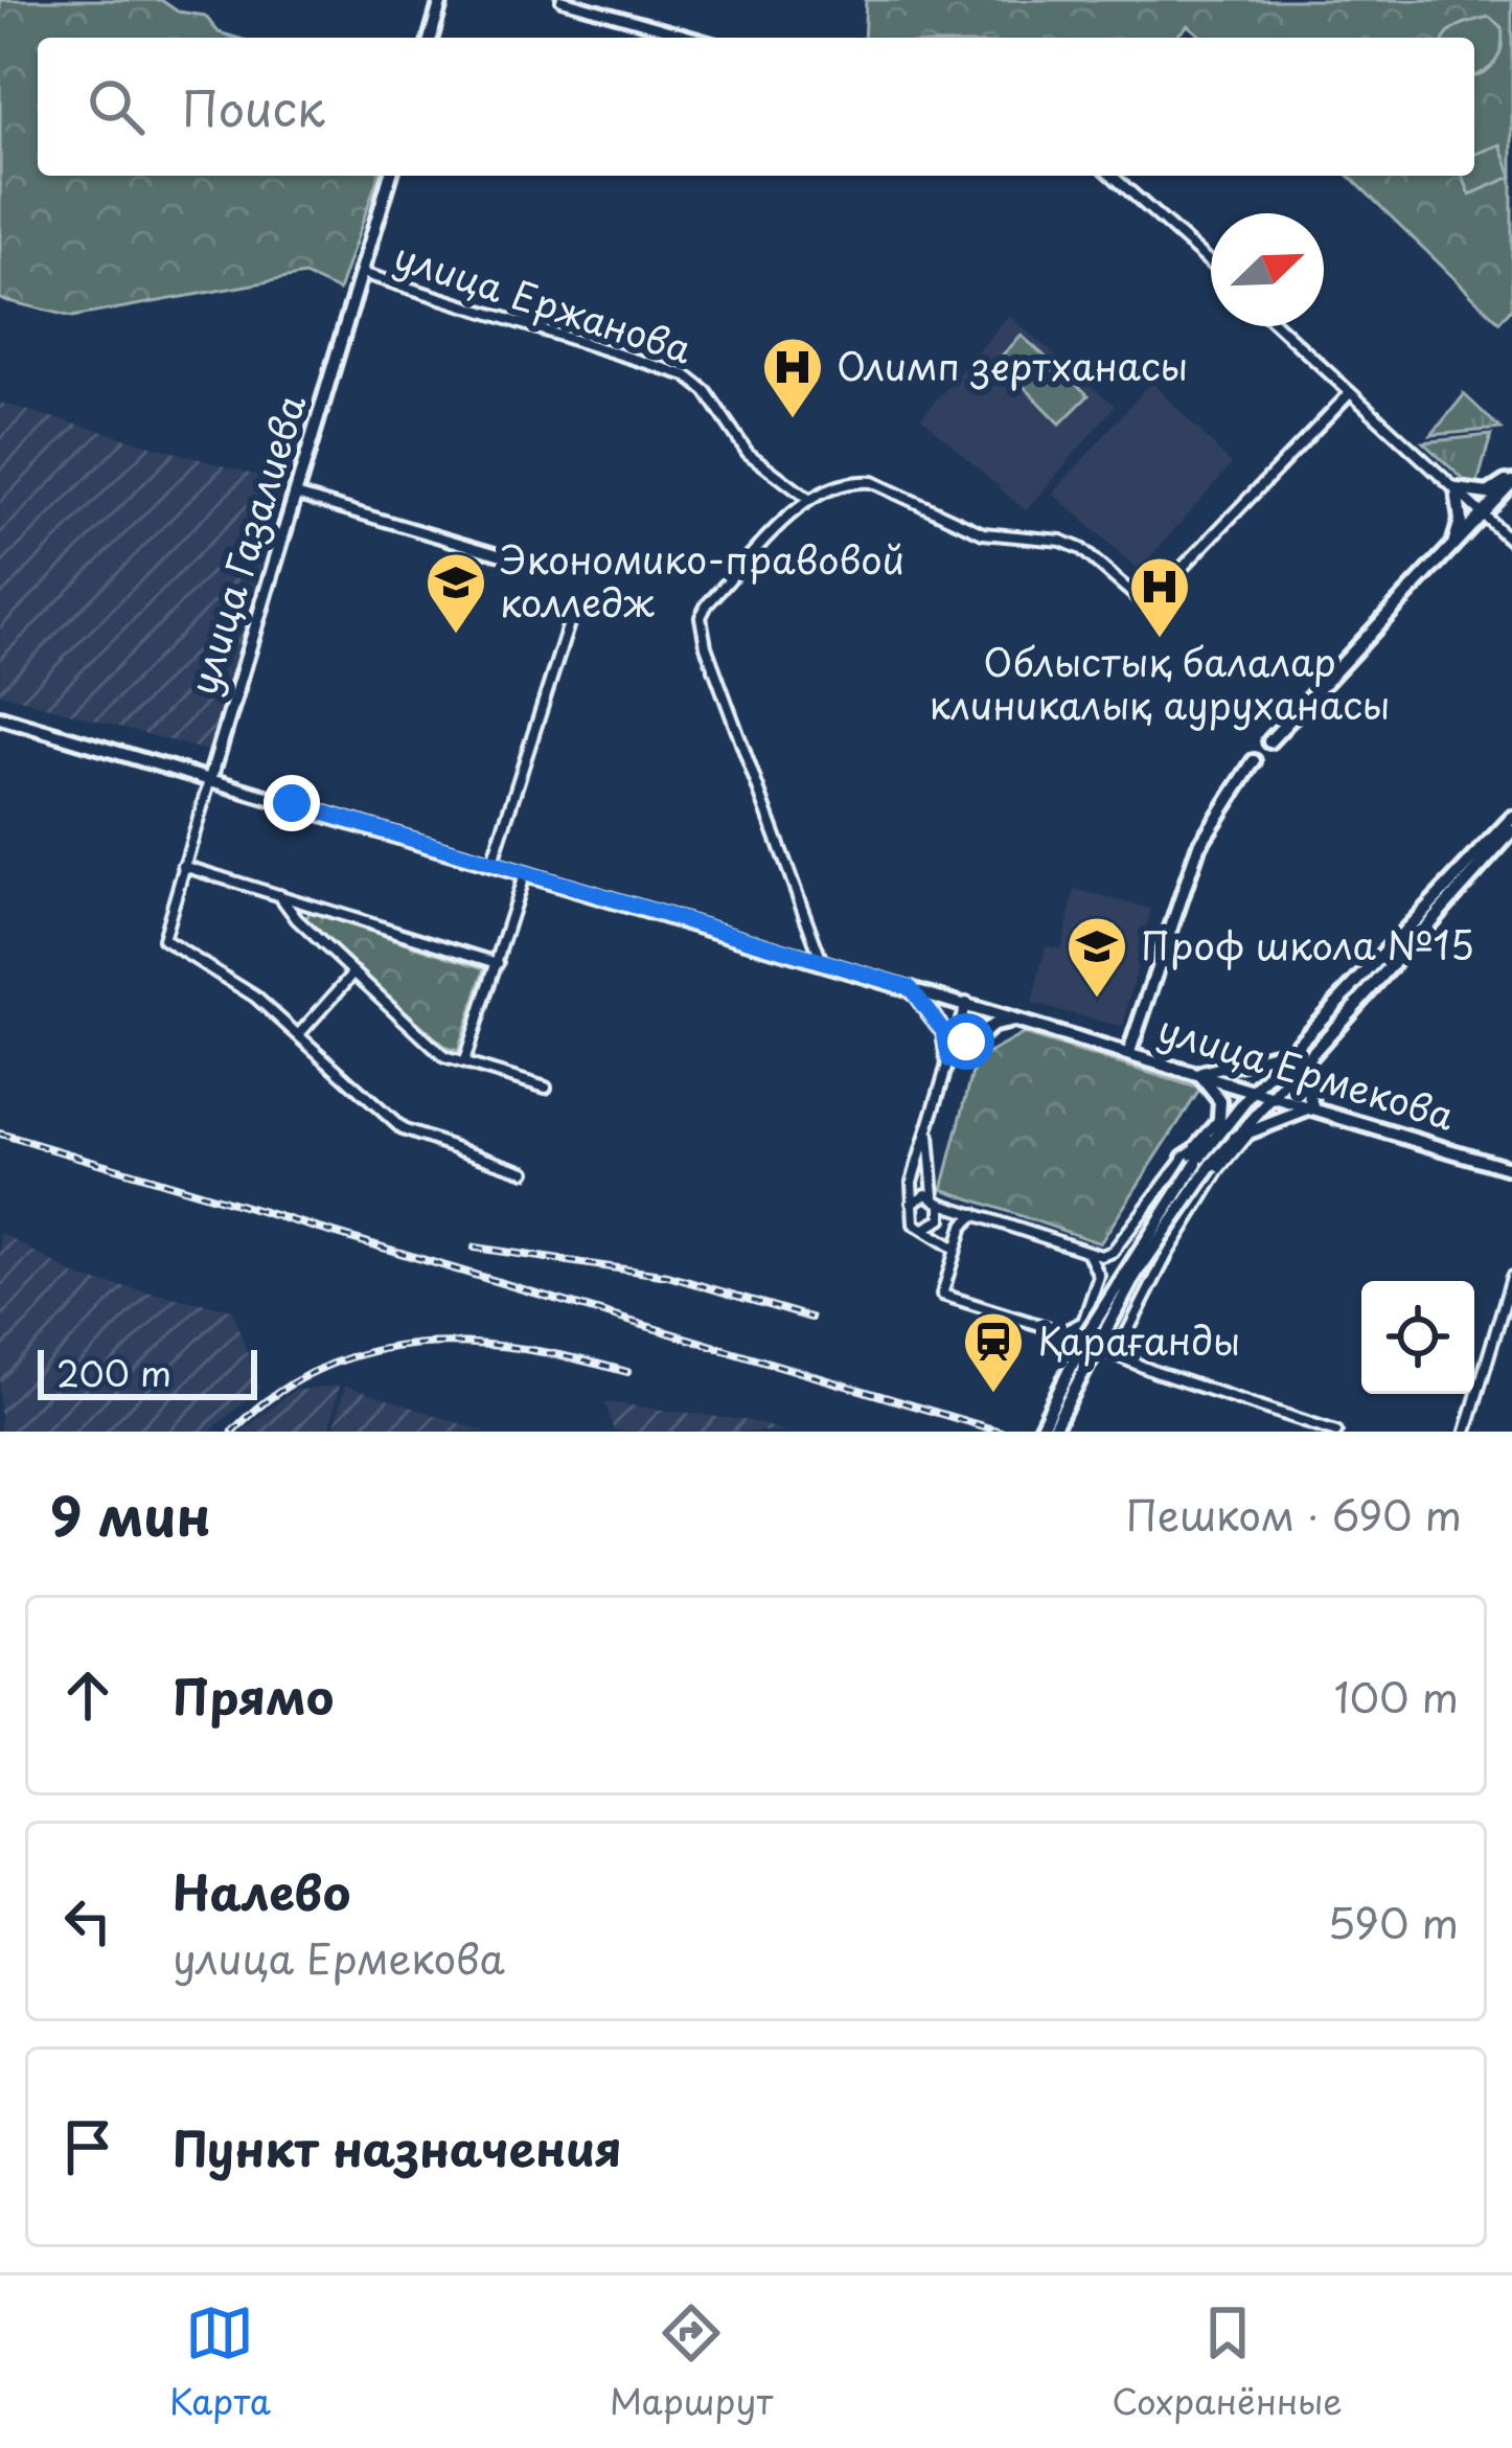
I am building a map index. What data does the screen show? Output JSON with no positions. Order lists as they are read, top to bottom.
{
  "streets": {
    "main road": ["улица Газалиева", "улица Ермекова"],
    "street": ["улица Ержанова"]
  },
  "crossings": [
    ["улица Ержанова", "улица Газалиева"],
    ["улица Газалиева", "улица Ермекова"]
  ],
  "places": {
    "hospital": ["Олимп зертханасы", "Облыстық балалар клиникалық ауруханасы"],
    "school or university": ["Экономико-правовой колледж", "Проф школа №15"],
    "station": ["Қарағанды"]
  },
  "scale_bar": "200 m",
  "north": "top right",
  "page": {
    "search": "Поиск",
    "scale": "200 m",
    "heading": ["9 мин", "Пешком · 690 m"],
    "list": [
      ["Прямо", "100 m"],
      ["Налево", "улица Ермекова", "590 m"],
      "Пункт назначения"
    ],
    "nav": ["Карта", "Маршрут", "Сохранённые"]
  }
}
